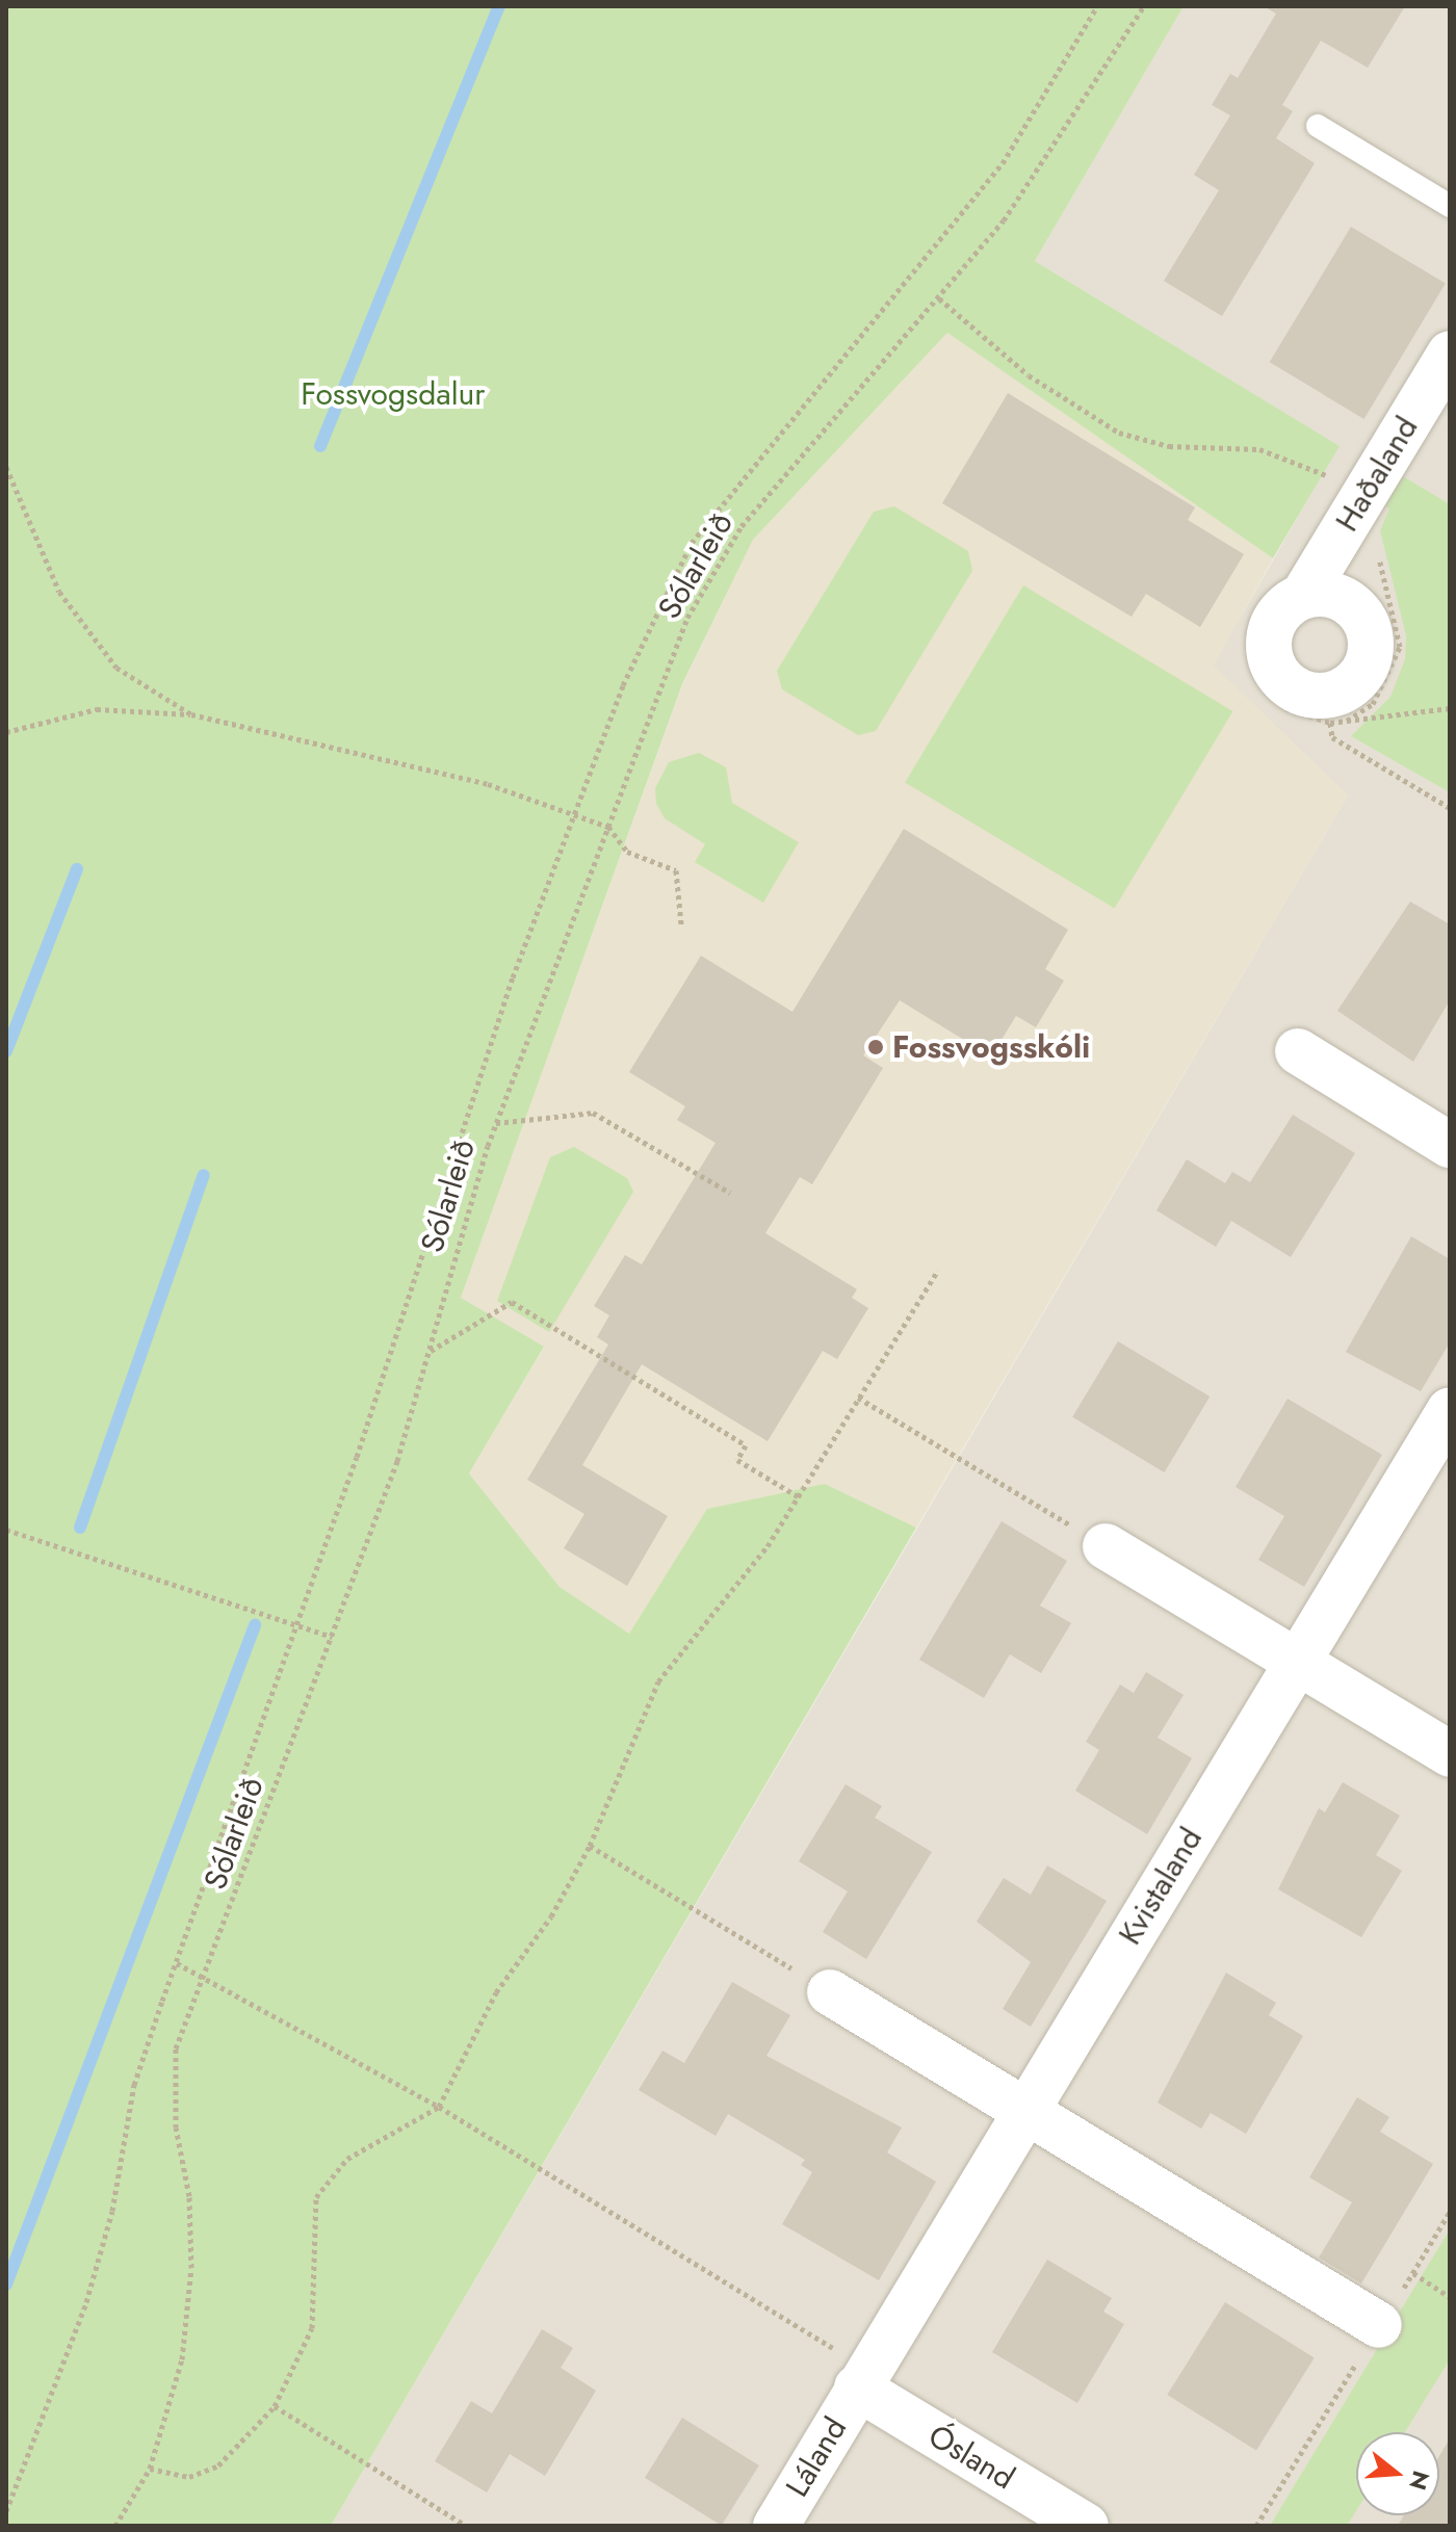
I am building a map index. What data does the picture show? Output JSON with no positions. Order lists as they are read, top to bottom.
{
  "streets": {
    "street": [
      "Haðaland",
      "Kvistaland",
      "Láland",
      "Ósland"
    ],
    "path": ["Sólarleið"]
  },
  "crossings": [
    ["Kvistaland", "Láland"],
    ["Kvistaland", "Ósland"],
    ["Láland", "Ósland"]
  ],
  "parks": ["Fossvogsdalur"],
  "places": ["Fossvogsskóli"],
  "north": "right"
}
